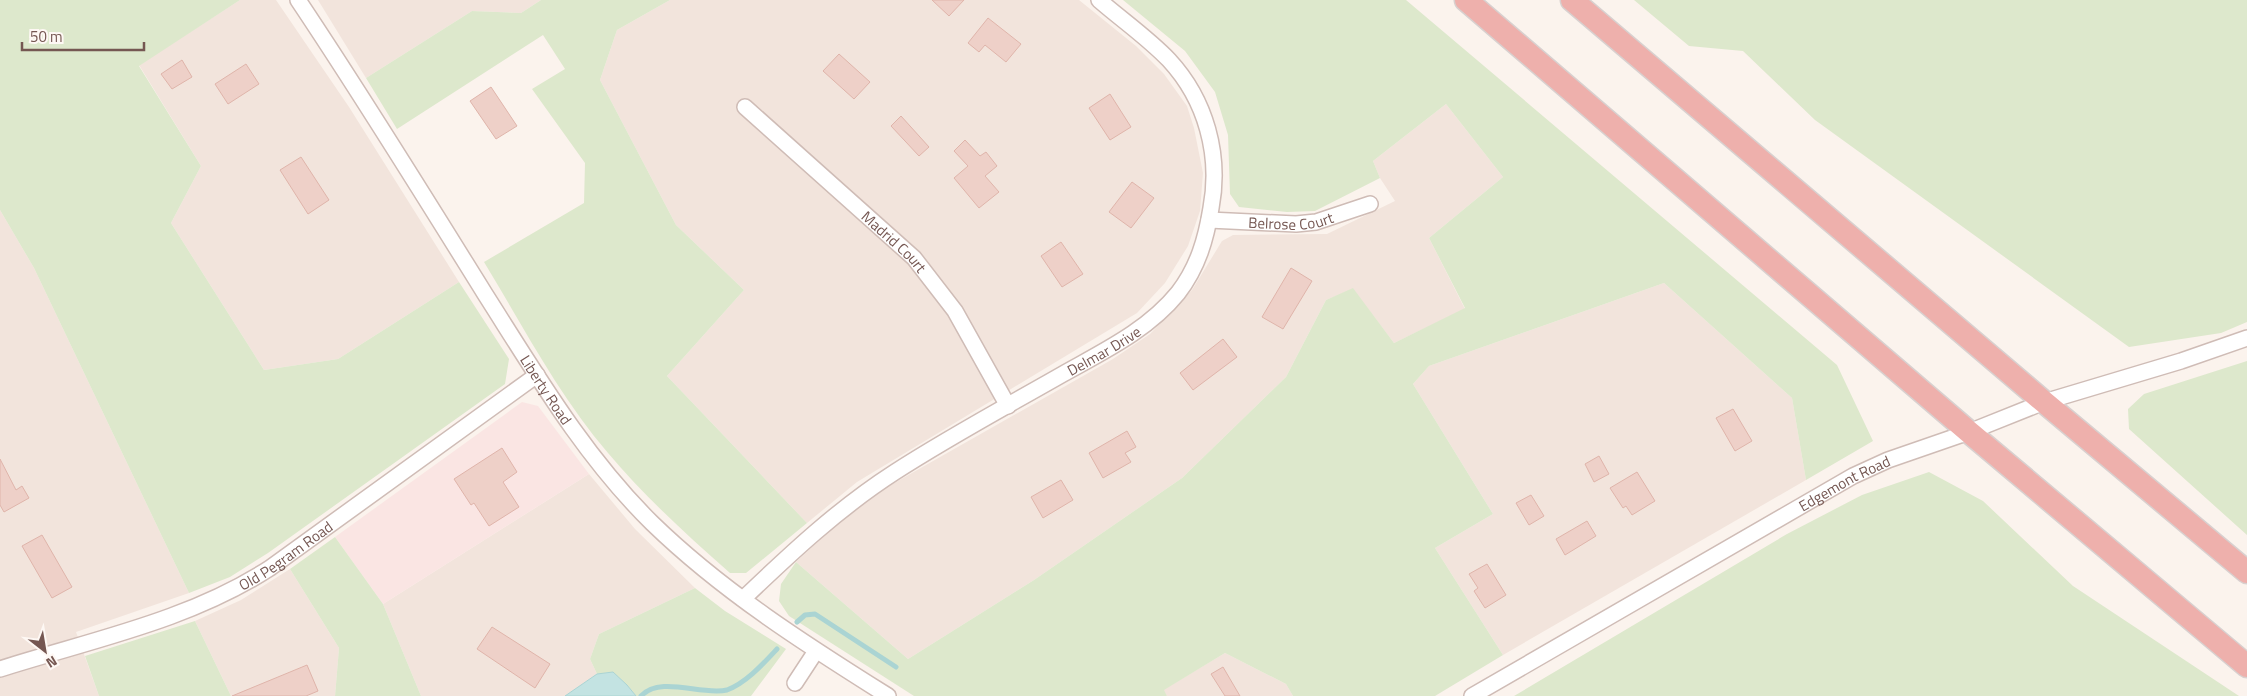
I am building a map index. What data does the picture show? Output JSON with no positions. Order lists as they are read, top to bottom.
{
  "streets": {
    "street": [
      "Belrose Court",
      "Madrid Court",
      "Delmar Drive",
      "Liberty Road",
      "Edgemont Road",
      "Old Pegram Road"
    ]
  },
  "crossings": [
    ["Belrose Court", "Delmar Drive"],
    ["Madrid Court", "Delmar Drive"],
    ["Delmar Drive", "Liberty Road"],
    ["Liberty Road", "Old Pegram Road"]
  ],
  "scale_bar": "50 m",
  "north": "bottom right"
}
